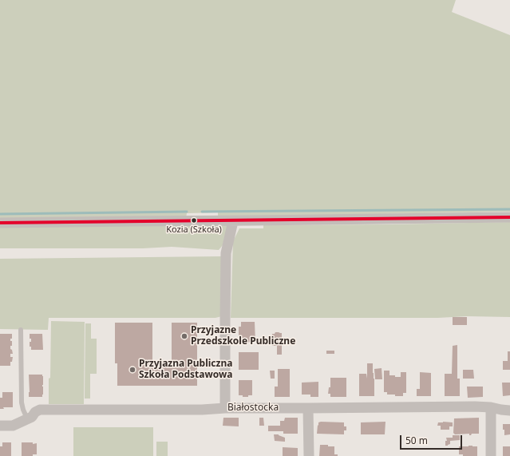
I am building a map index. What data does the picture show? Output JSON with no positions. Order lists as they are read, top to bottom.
{
  "streets": {
    "street": ["Białostocka"]
  },
  "places": ["Kozia (Szkoła)", "Przyjazne Przedszkole Publiczne", "Przyjazna Publiczna Szkoła Podstawowa"],
  "scale_bar": "50 m"
}
